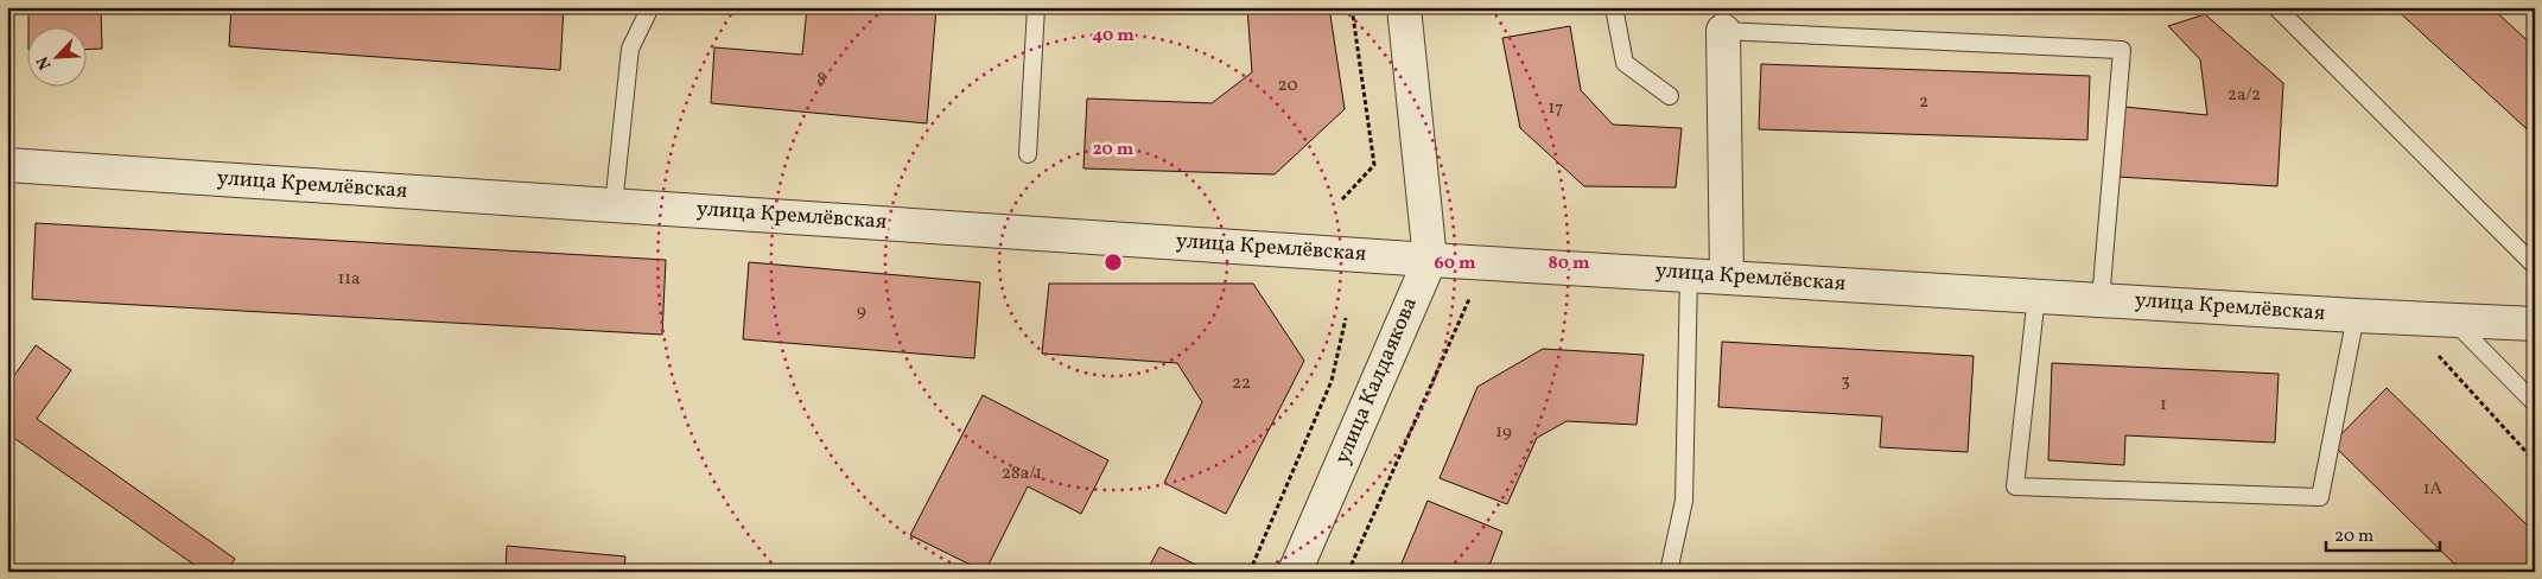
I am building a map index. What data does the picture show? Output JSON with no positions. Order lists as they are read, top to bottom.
{
  "streets": {
    "street": ["улица Кремлёвская", "улица Калдаякова"]
  },
  "crossings": [
    ["улица Кремлёвская", "улица Калдаякова"]
  ],
  "house_numbers": [
    "8",
    "20",
    "2а/2",
    "2",
    "17",
    "11а",
    "9",
    "3",
    "22",
    "1",
    "19",
    "28а/1",
    "1А"
  ],
  "scale_bar": "20 m",
  "north": "bottom left",
  "rings": [
    "40 m",
    "20 m",
    "60 m",
    "80 m"
  ]
}
